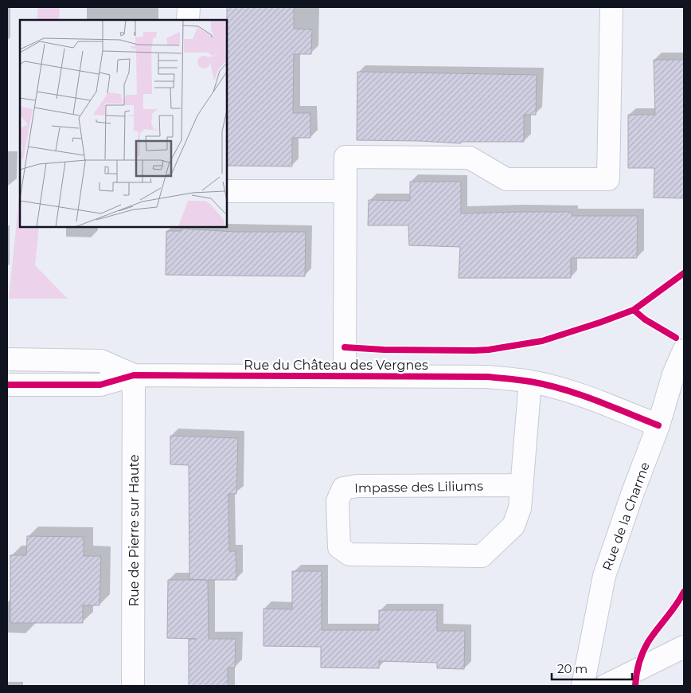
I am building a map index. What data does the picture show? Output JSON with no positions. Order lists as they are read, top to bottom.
{
  "streets": {
    "street": [
      "Rue du Château des Vergnes",
      "Impasse des Liliums",
      "Rue de la Charme",
      "Rue de Pierre sur Haute"
    ]
  },
  "crossings": [
    ["Rue du Château des Vergnes", "Impasse des Liliums"],
    ["Rue du Château des Vergnes", "Rue de la Charme"],
    ["Rue du Château des Vergnes", "Rue de Pierre sur Haute"]
  ],
  "scale_bar": "20 m"
}
